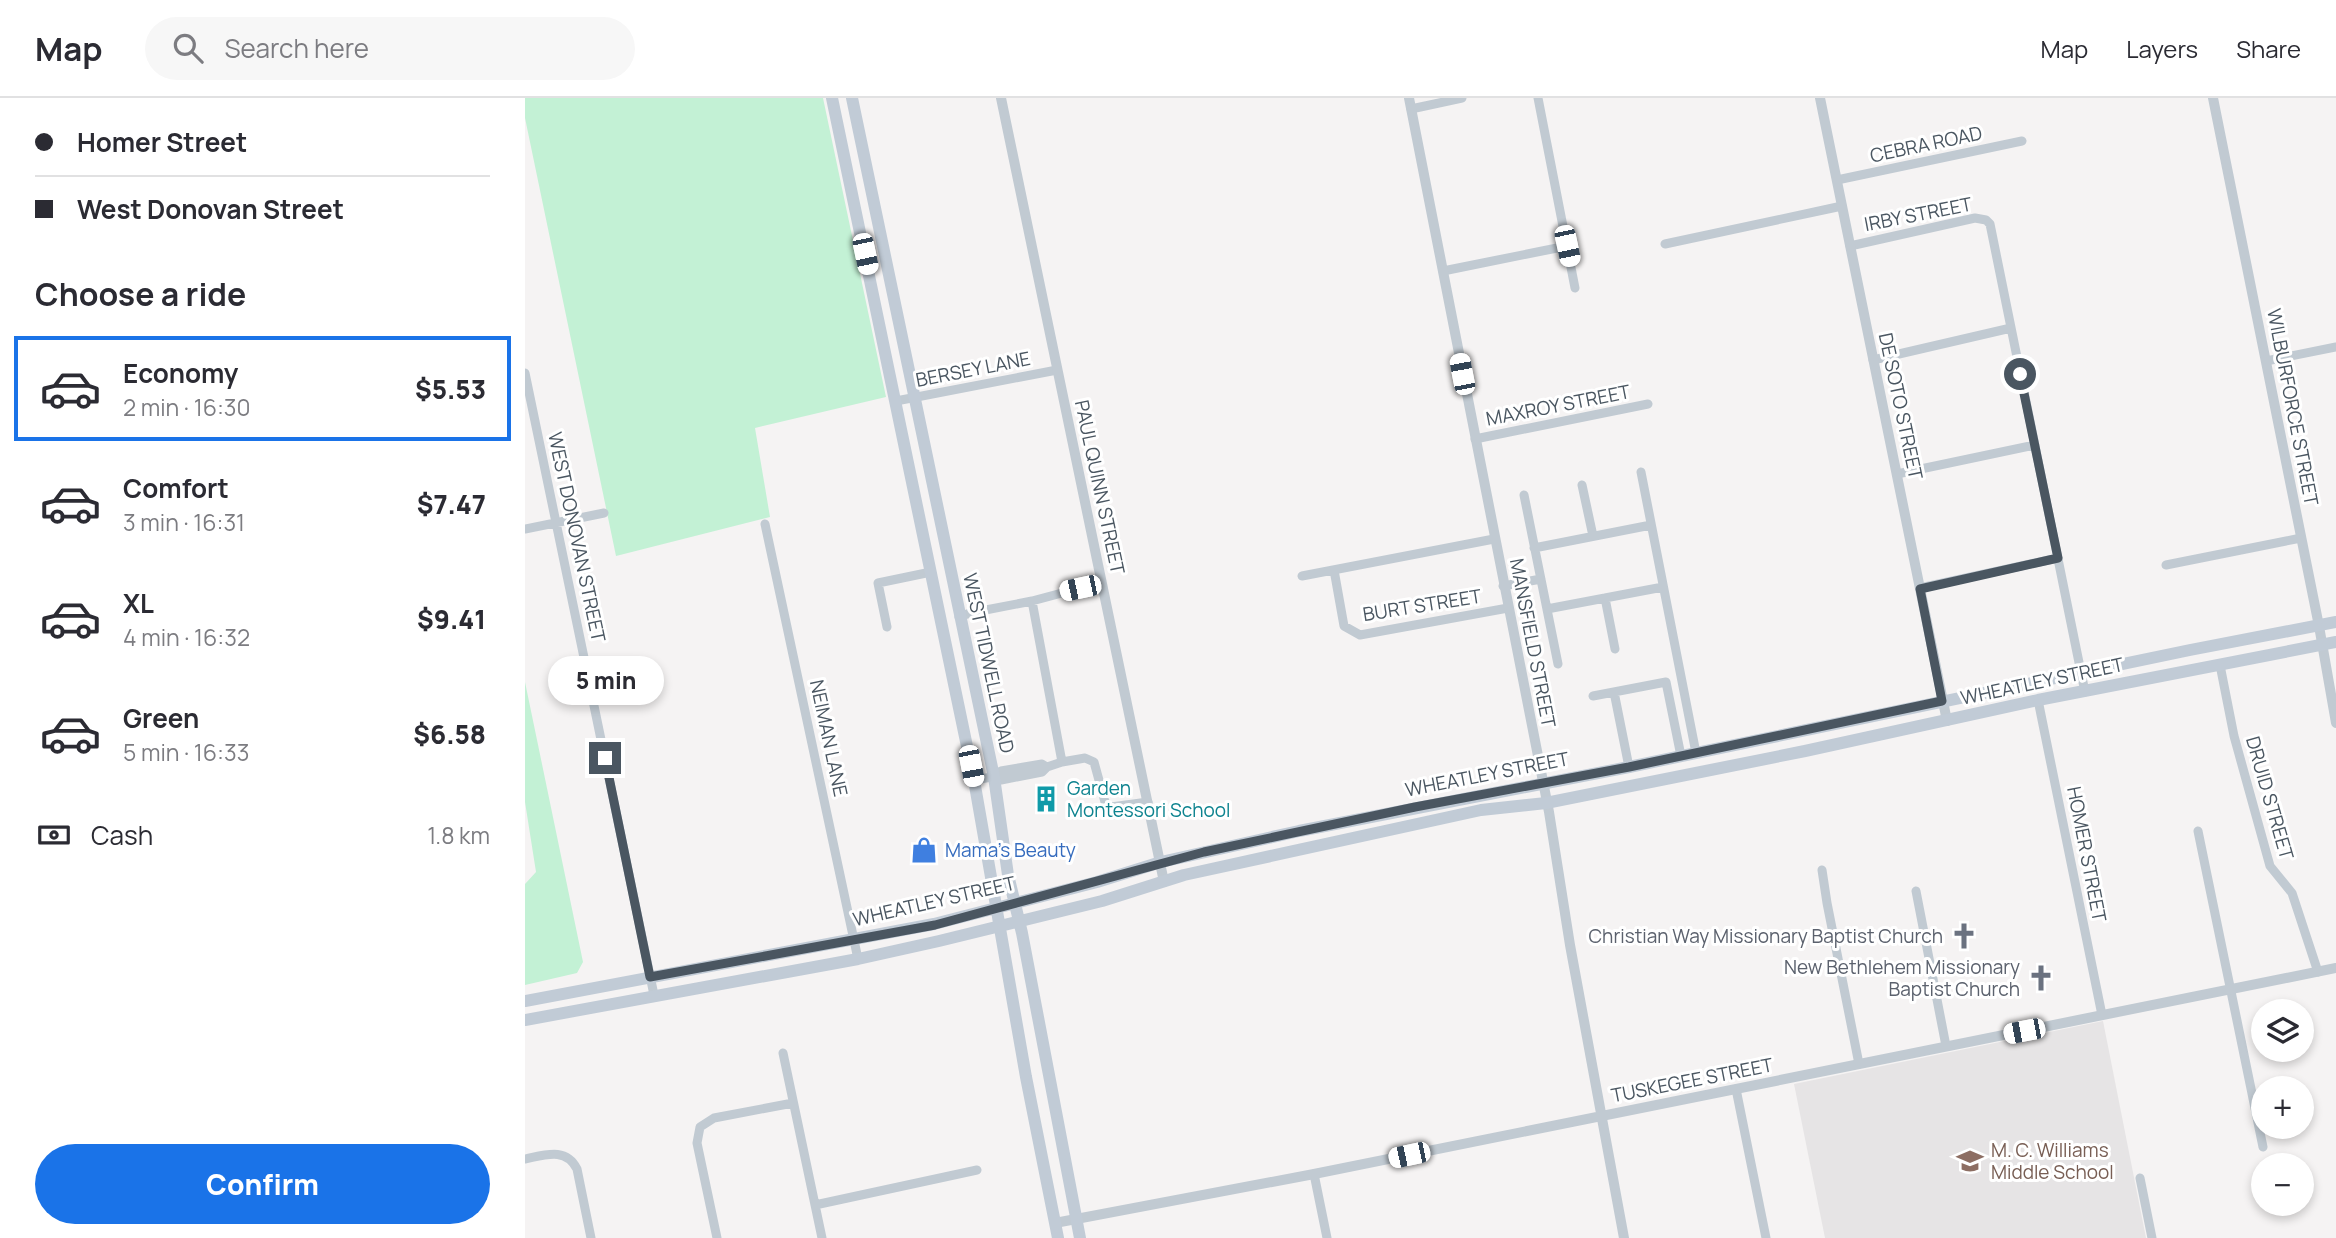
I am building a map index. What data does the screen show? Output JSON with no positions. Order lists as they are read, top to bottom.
{
  "streets": {
    "main road": ["WEST TIDWELL ROAD", "WHEATLEY STREET"],
    "street": [
      "CEBRA ROAD",
      "IRBY STREET",
      "BERSEY LANE",
      "MAXROY STREET",
      "DE SOTO STREET",
      "WILBURFORCE STREET",
      "PAUL QUINN STREET",
      "WEST DONOVAN STREET",
      "BURT STREET",
      "MANSFIELD STREET",
      "NEIMAN LANE",
      "DRUID STREET",
      "HOMER STREET",
      "TUSKEGEE STREET"
    ]
  },
  "crossings": [
    ["CEBRA ROAD", "DE SOTO STREET"],
    ["IRBY STREET", "DE SOTO STREET"],
    ["BERSEY LANE", "PAUL QUINN STREET"],
    ["BERSEY LANE", "WEST TIDWELL ROAD"],
    ["MAXROY STREET", "MANSFIELD STREET"],
    ["DE SOTO STREET", "WHEATLEY STREET"],
    ["WILBURFORCE STREET", "WHEATLEY STREET"],
    ["PAUL QUINN STREET", "WHEATLEY STREET"],
    ["WEST DONOVAN STREET", "WHEATLEY STREET"],
    ["BURT STREET", "MANSFIELD STREET"],
    ["MANSFIELD STREET", "WHEATLEY STREET"],
    ["MANSFIELD STREET", "TUSKEGEE STREET"],
    ["WEST TIDWELL ROAD", "WHEATLEY STREET"],
    ["WEST TIDWELL ROAD", "TUSKEGEE STREET"],
    ["WHEATLEY STREET", "NEIMAN LANE"],
    ["WHEATLEY STREET", "DRUID STREET"],
    ["WHEATLEY STREET", "HOMER STREET"],
    ["DRUID STREET", "TUSKEGEE STREET"],
    ["HOMER STREET", "TUSKEGEE STREET"]
  ],
  "places": {
    "building": ["Garden Montessori School"],
    "shop": ["Mama's Beauty"],
    "church": ["Christian Way Missionary Baptist Church", "New Bethlehem Missionary Baptist Church"],
    "school or university": ["M. C. Williams Middle School"]
  },
  "page": {
    "header": "Map",
    "search": "Search here",
    "nav": ["Map", "Layers", "Share"],
    "banner": ["Homer Street", "West Donovan Street"],
    "heading": "Choose a ride",
    "list": [
      {
        "name": "Economy",
        "note": "2 min · 16:30",
        "value": "$5.53"
      },
      {
        "name": "Comfort",
        "note": "3 min · 16:31",
        "value": "$7.47"
      },
      {
        "name": "XL",
        "note": "4 min · 16:32",
        "value": "$9.41"
      },
      {
        "name": "Green",
        "note": "5 min · 16:33",
        "value": "$6.58"
      }
    ],
    "bubble": "5 min",
    "pay": ["Cash", "1.8 km"],
    "map_buttons": ["+", "−"],
    "buttons": "Confirm"
  }
}
